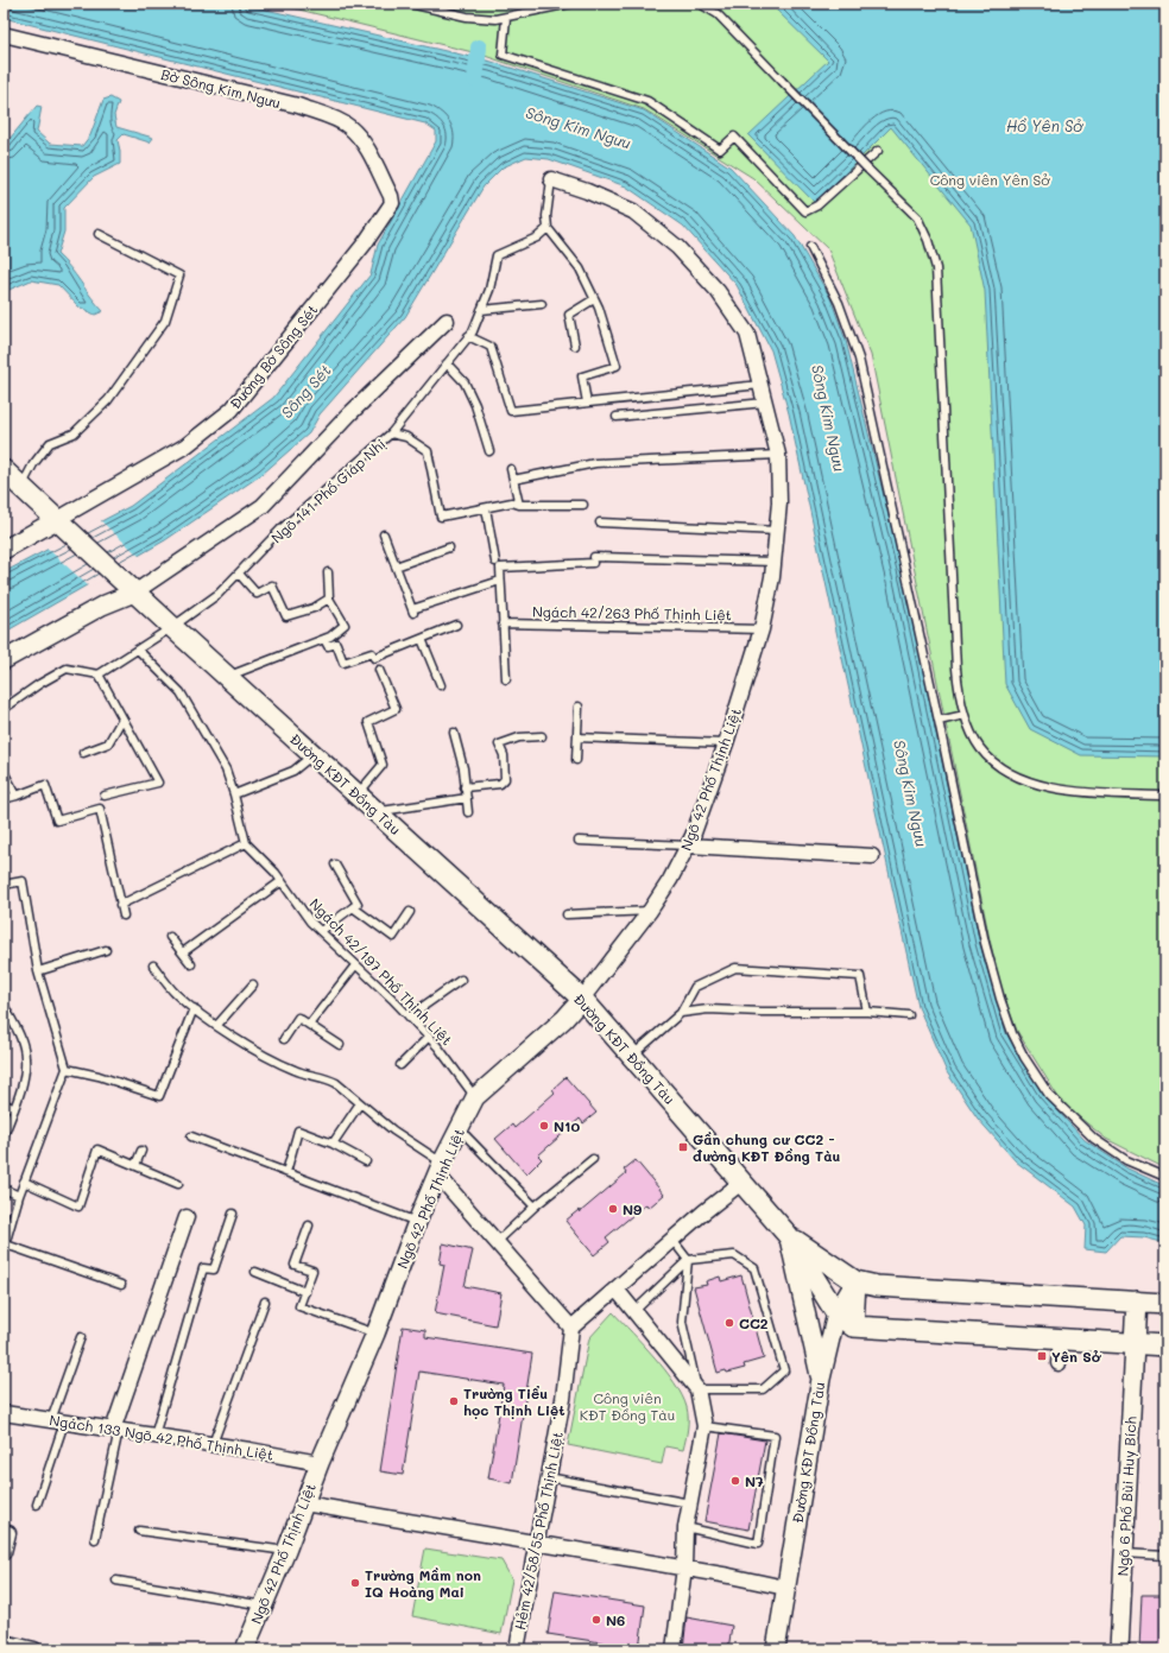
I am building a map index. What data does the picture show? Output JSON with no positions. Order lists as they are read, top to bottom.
{
  "streets": {
    "main road": ["Đường KĐT Đồng Tàu"],
    "street": [
      "Bờ Sông Kim Ngưu",
      "Đường Bờ Sông Sét",
      "Ngõ 42 Phố Thịnh Liệt",
      "Ngách 133 Ngõ 42 Phố Thịnh Liệt",
      "Ngõ 6 Phố Bùi Huy Bích",
      "Hẻm 42/58/55 Phố Thịnh Liệt"
    ],
    "lane": ["Ngõ 141 Phố Giáp Nhị", "Ngách 42/263 Phố Thịnh Liệt", "Ngách 42/197 Phố Thịnh Liệt"]
  },
  "crossings": [
    ["Bờ Sông Kim Ngưu", "Đường Bờ Sông Sét"],
    ["Đường Bờ Sông Sét", "Đường KĐT Đồng Tàu"],
    ["Ngõ 141 Phố Giáp Nhị", "Đường KĐT Đồng Tàu"],
    ["Ngách 42/263 Phố Thịnh Liệt", "Ngõ 42 Phố Thịnh Liệt"],
    ["Ngõ 42 Phố Thịnh Liệt", "Đường KĐT Đồng Tàu"],
    ["Ngõ 42 Phố Thịnh Liệt", "Ngách 42/197 Phố Thịnh Liệt"],
    ["Ngõ 42 Phố Thịnh Liệt", "Ngách 133 Ngõ 42 Phố Thịnh Liệt"]
  ],
  "water": ["Hồ Yên Sở", "Sông Kim Ngưu", "Sông Sét"],
  "parks": ["Công viên Yên Sở", "Công viên KĐT Đồng Tàu"],
  "places": {
    "other": [
      "N10",
      "N9",
      "CC2",
      "Trường Tiểu học Thịnh Liệt",
      "N7",
      "Trường Mầm non IQ Hoàng Mai",
      "N6"
    ],
    "transit": ["Gần chung cư CC2 - đường KĐT Đồng Tàu", "Yên Sở"]
  }
}
